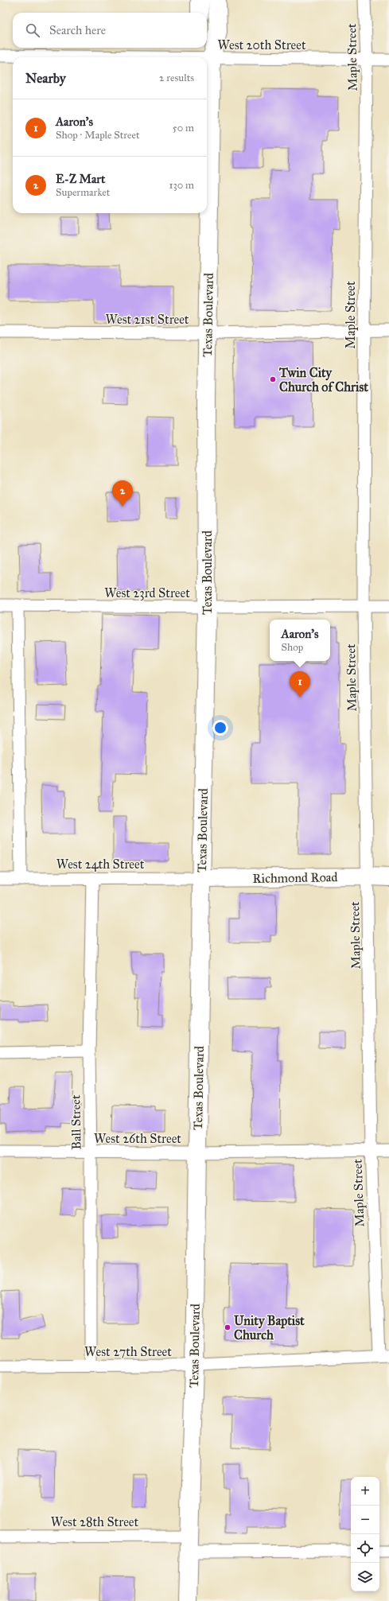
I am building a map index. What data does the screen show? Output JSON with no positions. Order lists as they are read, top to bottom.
{
  "streets": {
    "main road": ["Texas Boulevard", "Richmond Road"],
    "street": [
      "West 20th Street",
      "Maple Street",
      "West 21st Street",
      "West 23rd Street",
      "West 24th Street",
      "Ball Street",
      "West 26th Street",
      "West 27th Street",
      "West 28th Street"
    ]
  },
  "crossings": [
    ["West 20th Street", "Maple Street"],
    ["West 20th Street", "Texas Boulevard"],
    ["Maple Street", "West 21st Street"],
    ["Maple Street", "West 23rd Street"],
    ["Maple Street", "Richmond Road"],
    ["Maple Street", "West 26th Street"],
    ["Maple Street", "West 27th Street"],
    ["Texas Boulevard", "West 21st Street"],
    ["Texas Boulevard", "West 23rd Street"],
    ["Texas Boulevard", "West 24th Street"],
    ["Texas Boulevard", "Richmond Road"],
    ["Texas Boulevard", "West 26th Street"],
    ["Texas Boulevard", "West 27th Street"],
    ["Texas Boulevard", "West 28th Street"],
    ["West 24th Street", "Richmond Road"],
    ["West 24th Street", "Ball Street"],
    ["Ball Street", "West 26th Street"],
    ["Ball Street", "West 27th Street"]
  ],
  "places": ["Twin City Church of Christ", "Unity Baptist Church"],
  "page": {
    "search": "Search here",
    "heading": ["Nearby", "2 results"],
    "list": [
      {
        "mark": "1",
        "name": "Aaron's",
        "note": "Shop · Maple Street",
        "value": "50 m"
      },
      {
        "mark": "2",
        "name": "E-Z Mart",
        "note": "Supermarket",
        "value": "130 m"
      }
    ],
    "pins": ["2", "1"],
    "popup": ["Aaron's", "Shop"],
    "map_buttons": ["+", "−"]
  }
}
